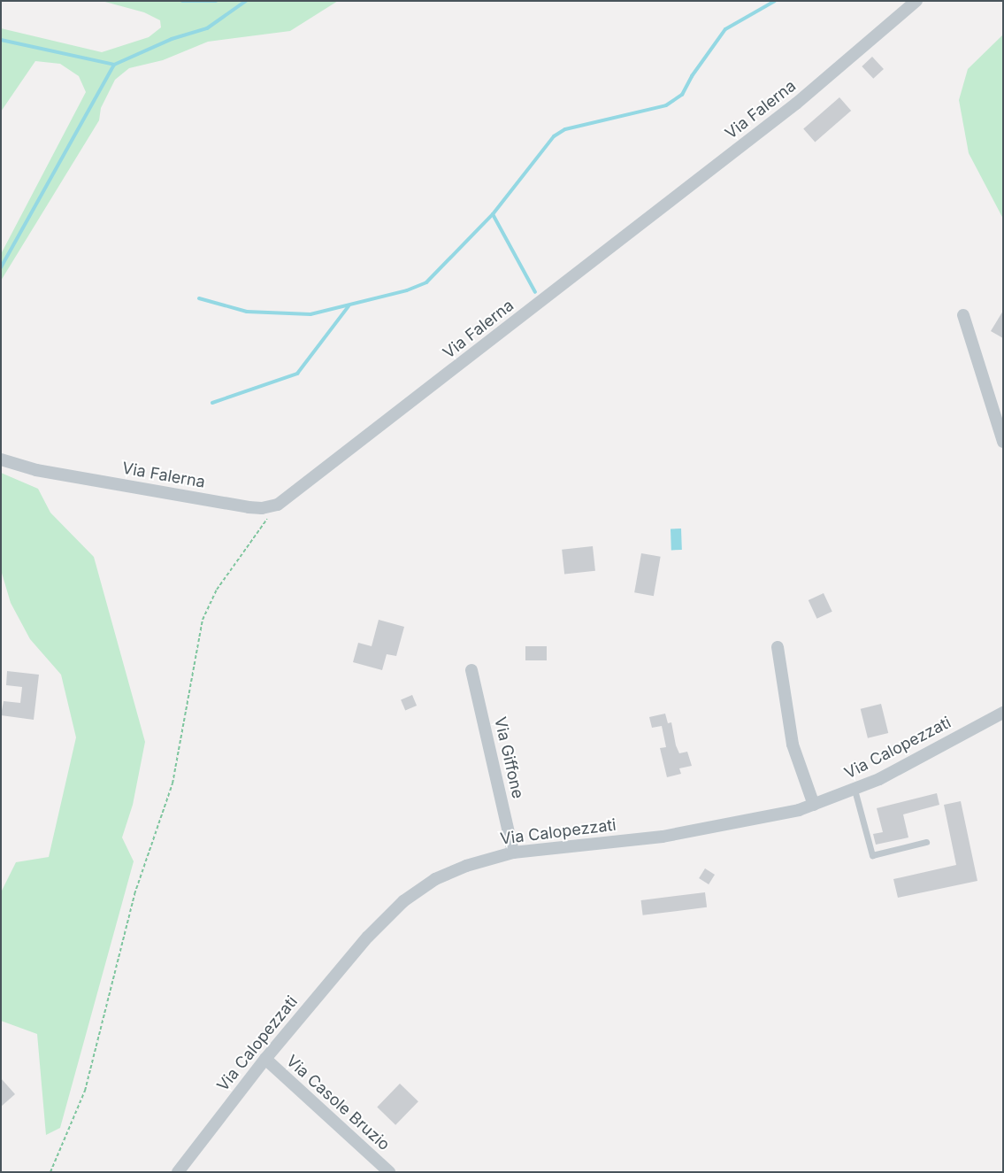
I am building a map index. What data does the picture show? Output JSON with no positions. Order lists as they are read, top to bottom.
{
  "streets": {
    "street": [
      "Via Falerna",
      "Via Calopezzati",
      "Via Giffone",
      "Via Casole Bruzio"
    ]
  },
  "crossings": [
    ["Via Calopezzati", "Via Giffone"],
    ["Via Calopezzati", "Via Casole Bruzio"]
  ]
}
